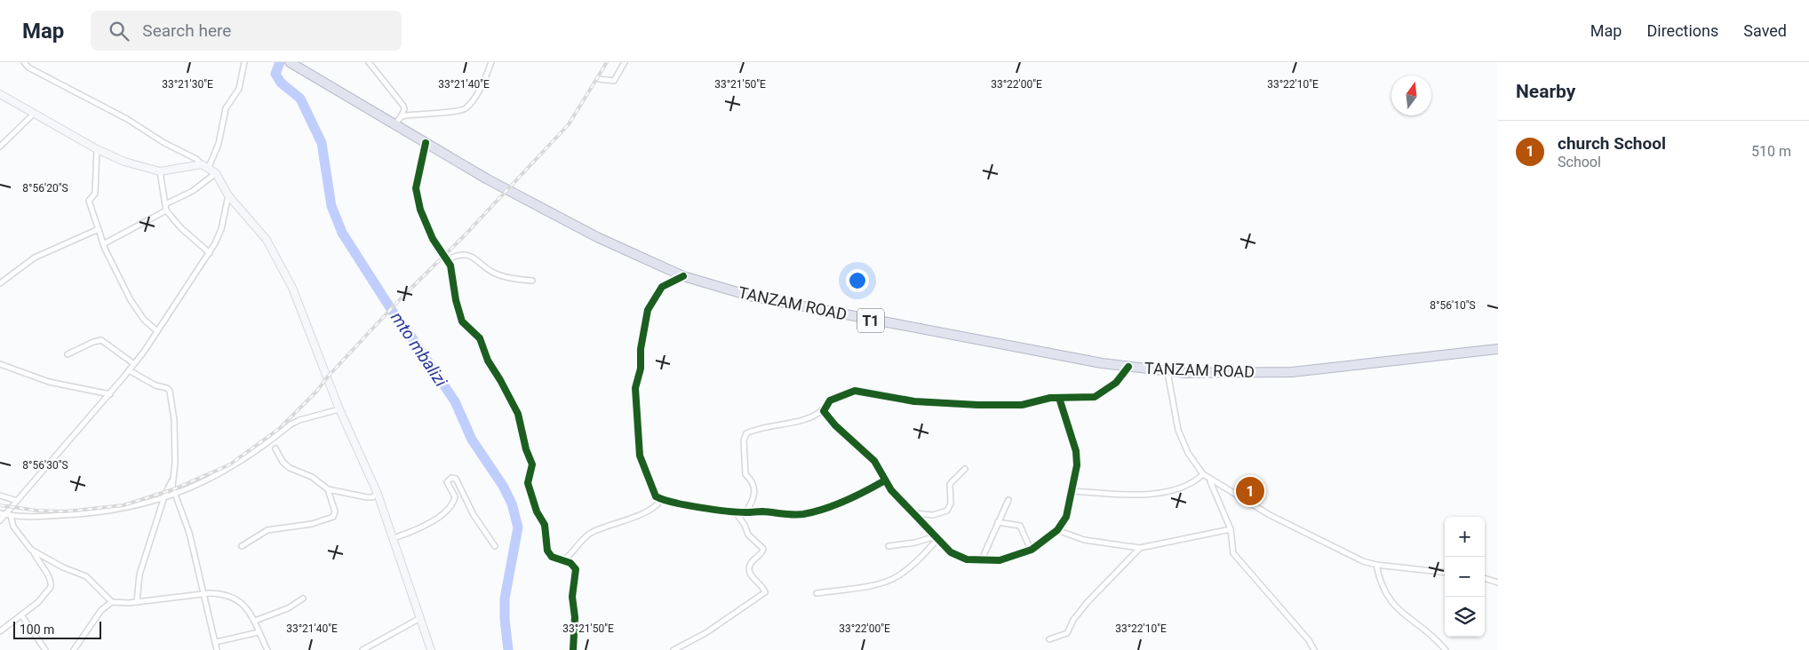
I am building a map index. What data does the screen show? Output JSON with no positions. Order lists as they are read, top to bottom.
{
  "streets": {
    "highway": ["TANZAM ROAD", "T1"]
  },
  "water": ["mto mbalizi"],
  "scale_bar": "100 m",
  "north": "top",
  "page": {
    "header": "Map",
    "search": "Search here",
    "nav": ["Map", "Directions", "Saved"],
    "heading": "Nearby",
    "list": [
      {
        "mark": "1",
        "name": "church School",
        "note": "School",
        "value": "510 m"
      }
    ],
    "pins": "1",
    "map_buttons": ["+", "−"],
    "scale": "100 m"
  },
  "coordinates": [
    "33°21'30\"E",
    "33°21'40\"E",
    "33°21'50\"E",
    "33°22'00\"E",
    "33°22'10\"E",
    "8°56'20\"S",
    "8°56'10\"S",
    "8°56'30\"S"
  ]
}
